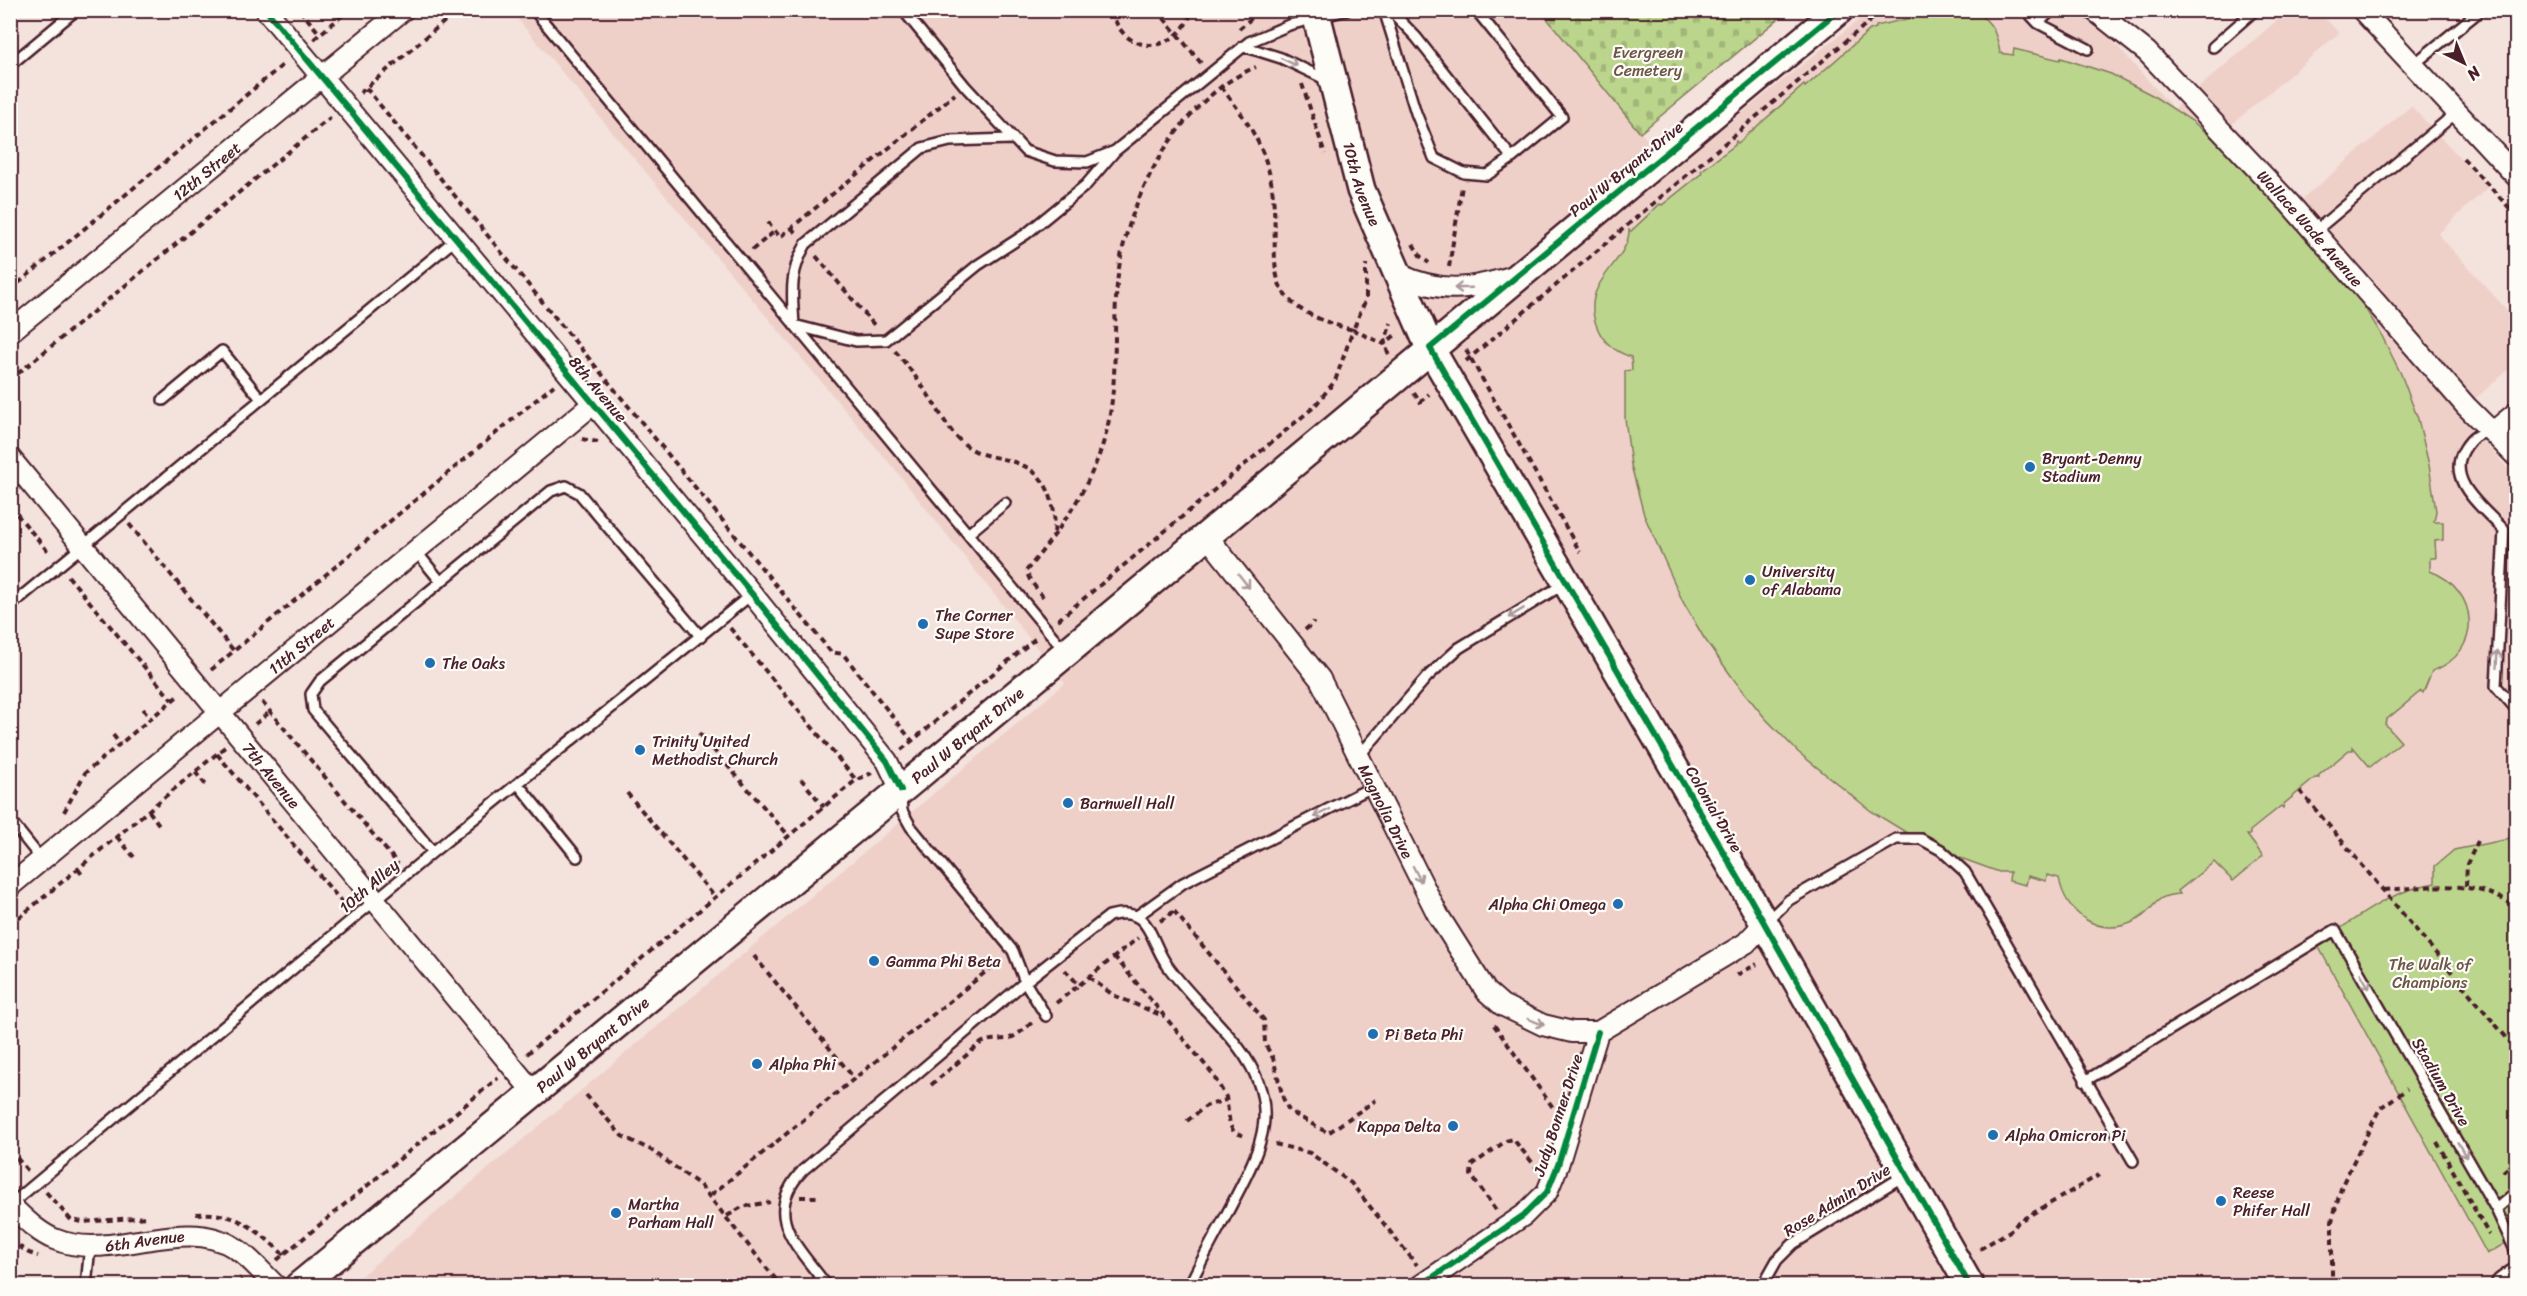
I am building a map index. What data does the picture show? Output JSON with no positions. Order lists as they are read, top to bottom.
{
  "streets": {
    "main road": ["Paul W Bryant Drive", "10th Avenue", "Colonial Drive"],
    "street": [
      "12th Street",
      "Wallace Wade Avenue",
      "8th Avenue",
      "11th Street",
      "7th Avenue",
      "Magnolia Drive",
      "Judy Bonner Drive",
      "6th Avenue"
    ],
    "lane": ["10th Alley", "Stadium Drive", "Rose Admin Drive"]
  },
  "crossings": [
    ["Paul W Bryant Drive", "10th Avenue"],
    ["Paul W Bryant Drive", "8th Avenue"],
    ["Paul W Bryant Drive", "7th Avenue"],
    ["Paul W Bryant Drive", "Colonial Drive"],
    ["Paul W Bryant Drive", "Magnolia Drive"],
    ["12th Street", "8th Avenue"],
    ["10th Avenue", "Colonial Drive"],
    ["8th Avenue", "11th Street"],
    ["8th Avenue", "10th Alley"],
    ["11th Street", "7th Avenue"],
    ["7th Avenue", "10th Alley"],
    ["Colonial Drive", "Rose Admin Drive"],
    ["Magnolia Drive", "Judy Bonner Drive"],
    ["10th Alley", "6th Avenue"]
  ],
  "one_way": ["Magnolia Drive"],
  "parks": ["Evergreen Cemetery", "The Walk of Champions"],
  "places": [
    "Bryant-Denny Stadium",
    "University of Alabama",
    "The Corner Supe Store",
    "The Oaks",
    "Trinity United Methodist Church",
    "Barnwell Hall",
    "Alpha Chi Omega",
    "Gamma Phi Beta",
    "Pi Beta Phi",
    "Alpha Phi",
    "Kappa Delta",
    "Alpha Omicron Pi",
    "Reese Phifer Hall",
    "Martha Parham Hall"
  ],
  "north": "bottom right"
}
